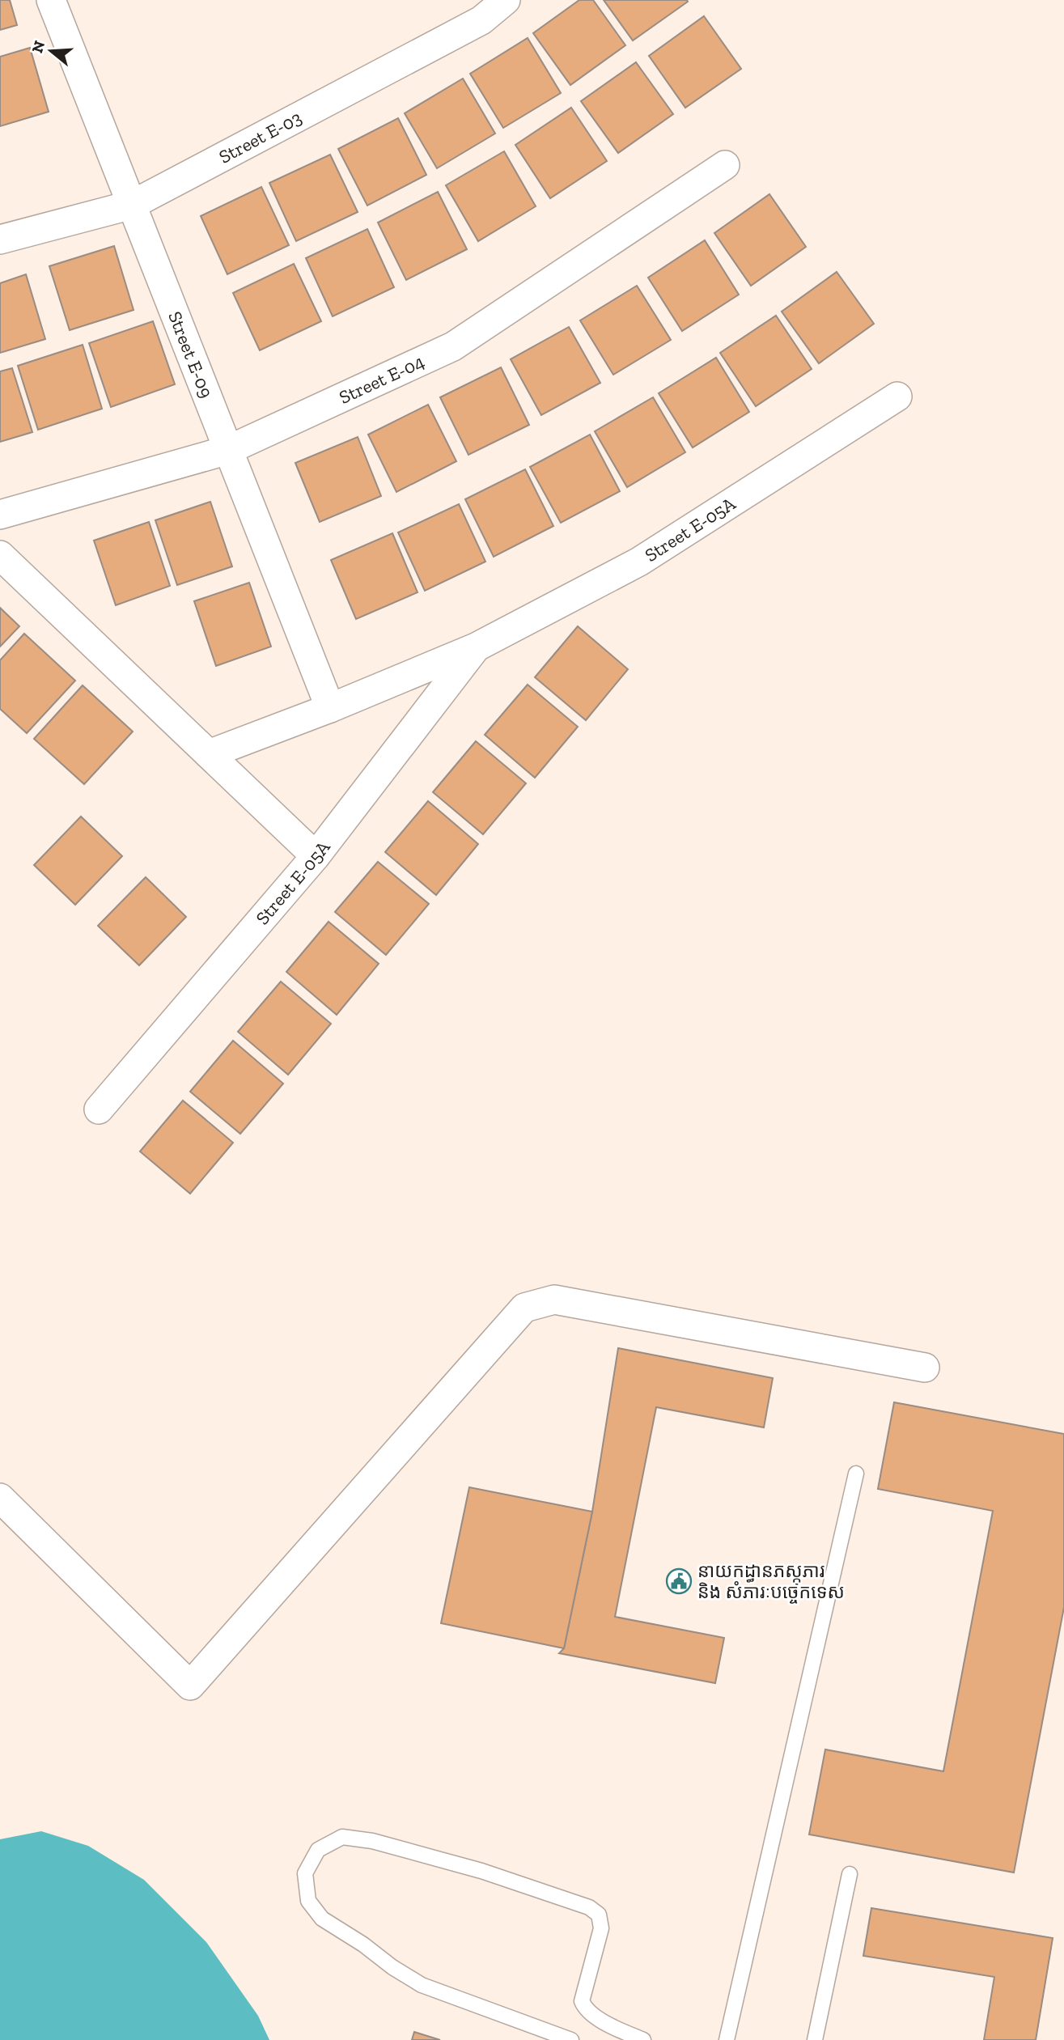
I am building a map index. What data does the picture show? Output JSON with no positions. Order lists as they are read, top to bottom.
{
  "streets": {
    "street": [
      "Street E-03",
      "Street E-09",
      "Street E-04",
      "Street E-05A"
    ]
  },
  "crossings": [
    ["Street E-03", "Street E-09"],
    ["Street E-09", "Street E-04"],
    ["Street E-09", "Street E-05A"]
  ],
  "places": {
    "public building": ["នាយកដ្ធានភស្កុភារ និង សំភារៈបច្ចេកទេស"]
  },
  "north": "left"
}
